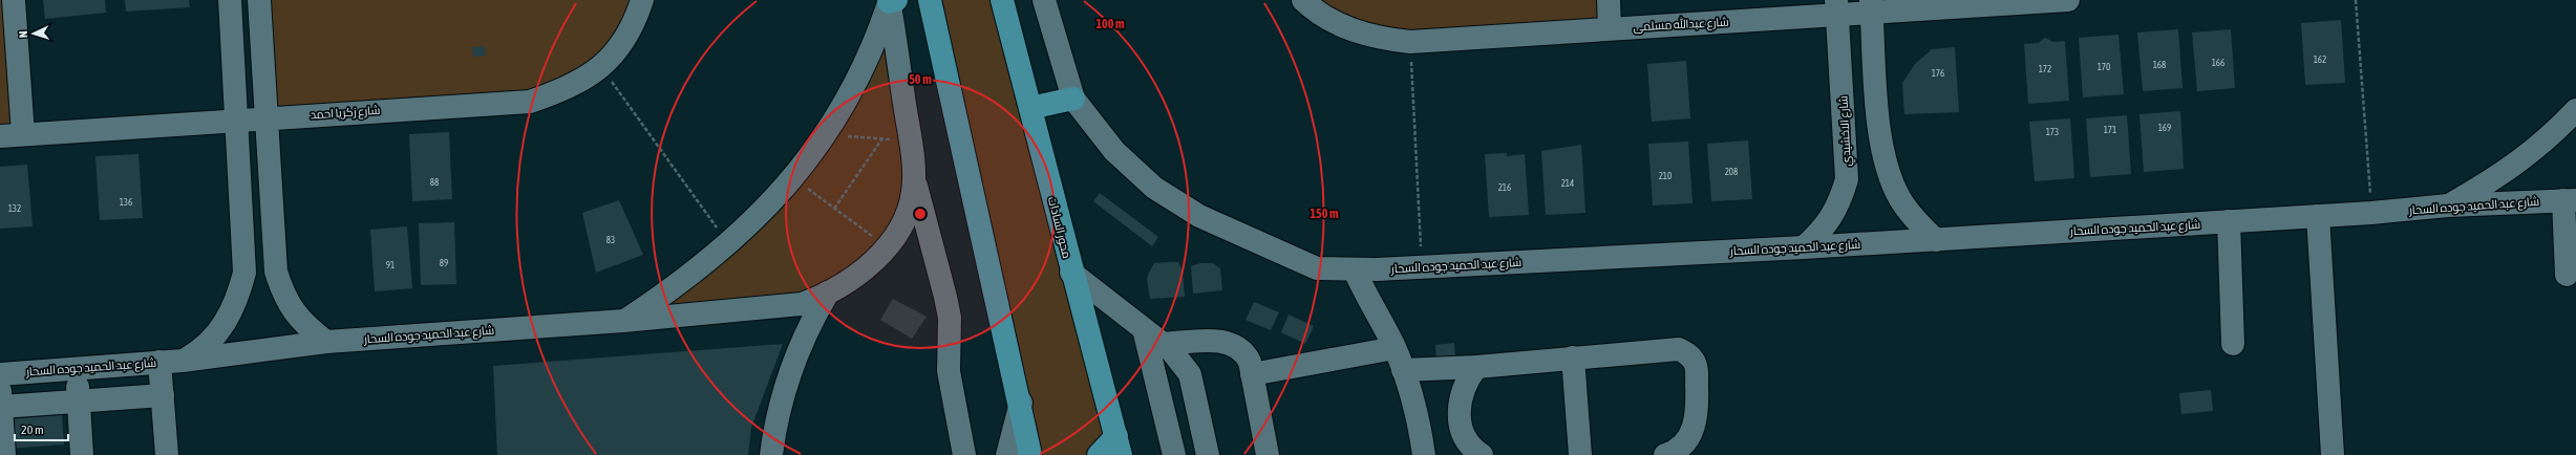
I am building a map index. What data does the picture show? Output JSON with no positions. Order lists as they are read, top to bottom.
{
  "streets": {
    "main road": ["محور السادات"],
    "street": [
      "شارع عبدالله مسلمى",
      "شارع زكريا احمد",
      "شارع الاخشيدي",
      "شارع عبد الحميد جوده السحار"
    ]
  },
  "crossings": [
    ["شارع عبدالله مسلمى", "شارع الاخشيدي"],
    ["شارع الاخشيدي", "شارع عبد الحميد جوده السحار"]
  ],
  "house_numbers": [
    "162",
    "166",
    "168",
    "170",
    "172",
    "176",
    "169",
    "171",
    "173",
    "208",
    "210",
    "88",
    "214",
    "216",
    "136",
    "132",
    "83",
    "89",
    "91"
  ],
  "scale_bar": "20 m",
  "north": "left",
  "rings": ["100 m", "50 m", "150 m"]
}
